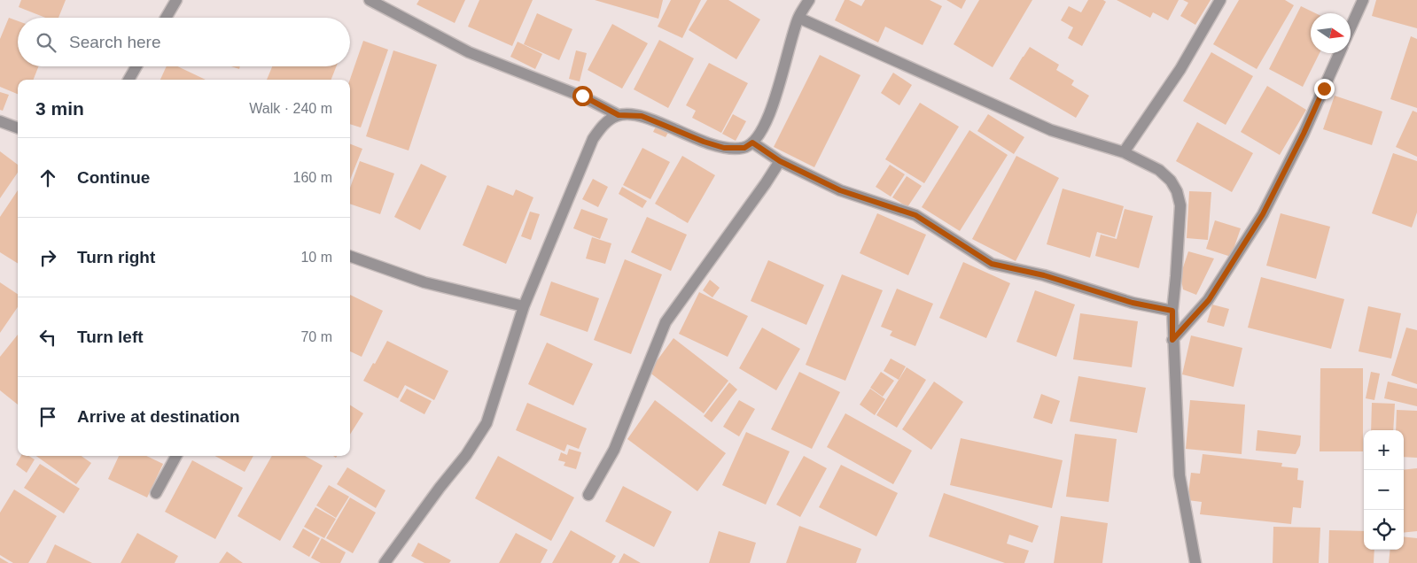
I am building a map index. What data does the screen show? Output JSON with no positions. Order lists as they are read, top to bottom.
{
  "north": "right",
  "page": {
    "search": "Search here",
    "heading": ["3 min", "Walk · 240 m"],
    "list": [
      ["Continue", "160 m"],
      ["Turn right", "10 m"],
      ["Turn left", "70 m"],
      "Arrive at destination"
    ],
    "map_buttons": ["+", "−"]
  }
}
